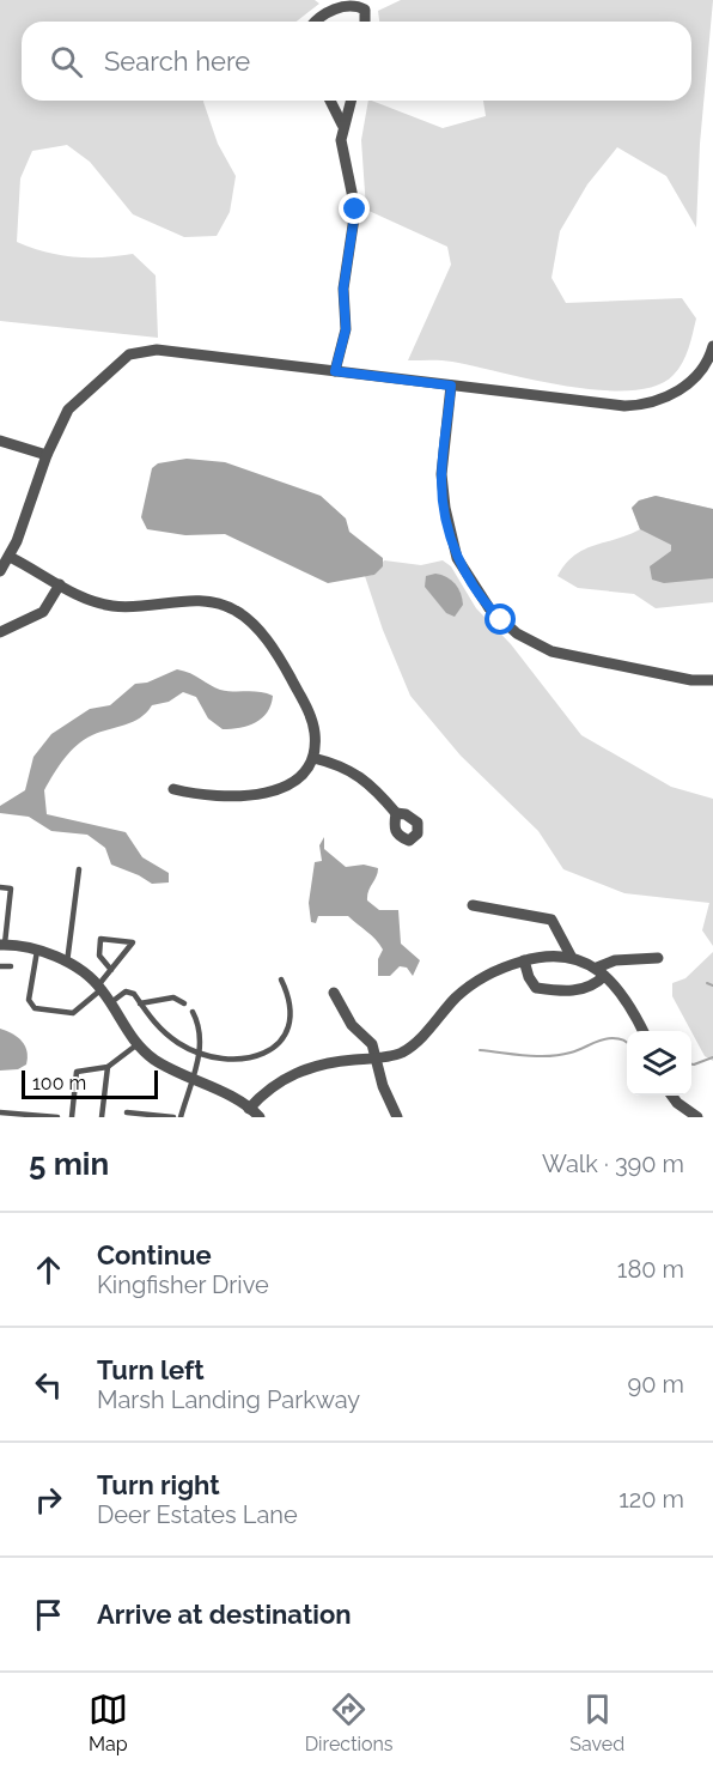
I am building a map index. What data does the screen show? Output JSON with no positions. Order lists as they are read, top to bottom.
{
  "scale_bar": "100 m",
  "page": {
    "search": "Search here",
    "scale": "100 m",
    "heading": ["5 min", "Walk · 390 m"],
    "list": [
      ["Continue", "Kingfisher Drive", "180 m"],
      ["Turn left", "Marsh Landing Parkway", "90 m"],
      ["Turn right", "Deer Estates Lane", "120 m"],
      "Arrive at destination"
    ],
    "nav": ["Map", "Directions", "Saved"]
  }
}
